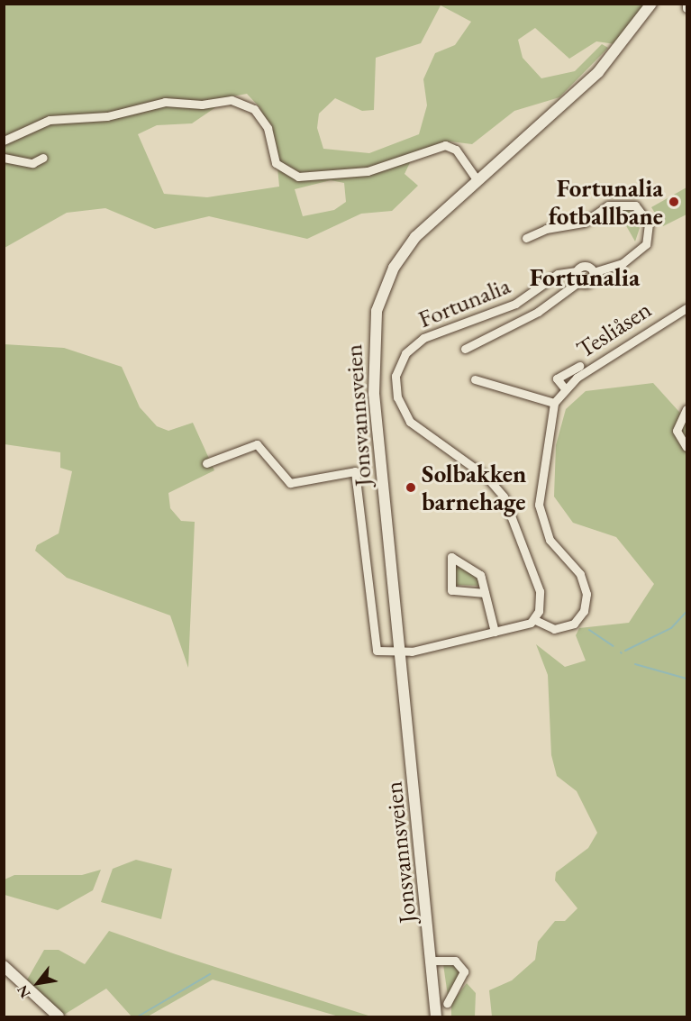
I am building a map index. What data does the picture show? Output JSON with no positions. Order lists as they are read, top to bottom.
{
  "streets": {
    "main road": ["Jonsvannsveien"],
    "street": ["Fortunalia", "Tesliåsen"]
  },
  "crossings": [
    ["Fortunalia", "Tesliåsen"]
  ],
  "districts": ["Fortunalia"],
  "places": ["Fortunalia fotballbane", "Solbakken barnehage"],
  "north": "bottom left"
}
